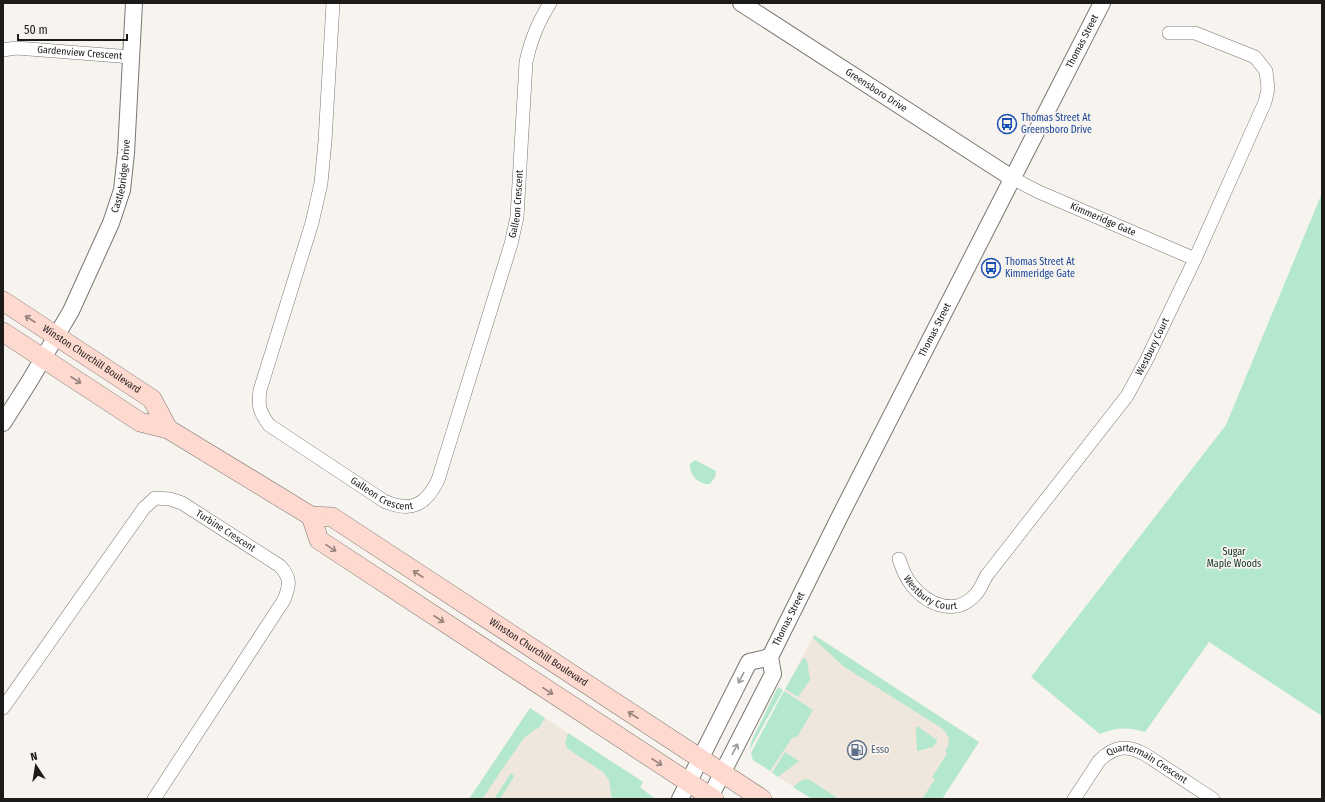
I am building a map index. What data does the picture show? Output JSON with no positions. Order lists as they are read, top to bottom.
{
  "streets": {
    "main road": ["Winston Churchill Boulevard"],
    "street": [
      "Thomas Street",
      "Gardenview Crescent",
      "Greensboro Drive",
      "Castlebridge Drive",
      "Galleon Crescent",
      "Kimmeridge Gate",
      "Westbury Court",
      "Turbine Crescent",
      "Quartermain Crescent"
    ]
  },
  "crossings": [
    ["Thomas Street", "Greensboro Drive"],
    ["Thomas Street", "Kimmeridge Gate"],
    ["Thomas Street", "Winston Churchill Boulevard"],
    ["Gardenview Crescent", "Castlebridge Drive"],
    ["Greensboro Drive", "Kimmeridge Gate"],
    ["Castlebridge Drive", "Winston Churchill Boulevard"],
    ["Kimmeridge Gate", "Westbury Court"]
  ],
  "parks": ["Sugar Maple Woods"],
  "places": {
    "bus stop": ["Thomas Street At Greensboro Drive", "Thomas Street At Kimmeridge Gate"],
    "fuel station": ["Esso"]
  },
  "scale_bar": "50 m",
  "north": "top"
}
